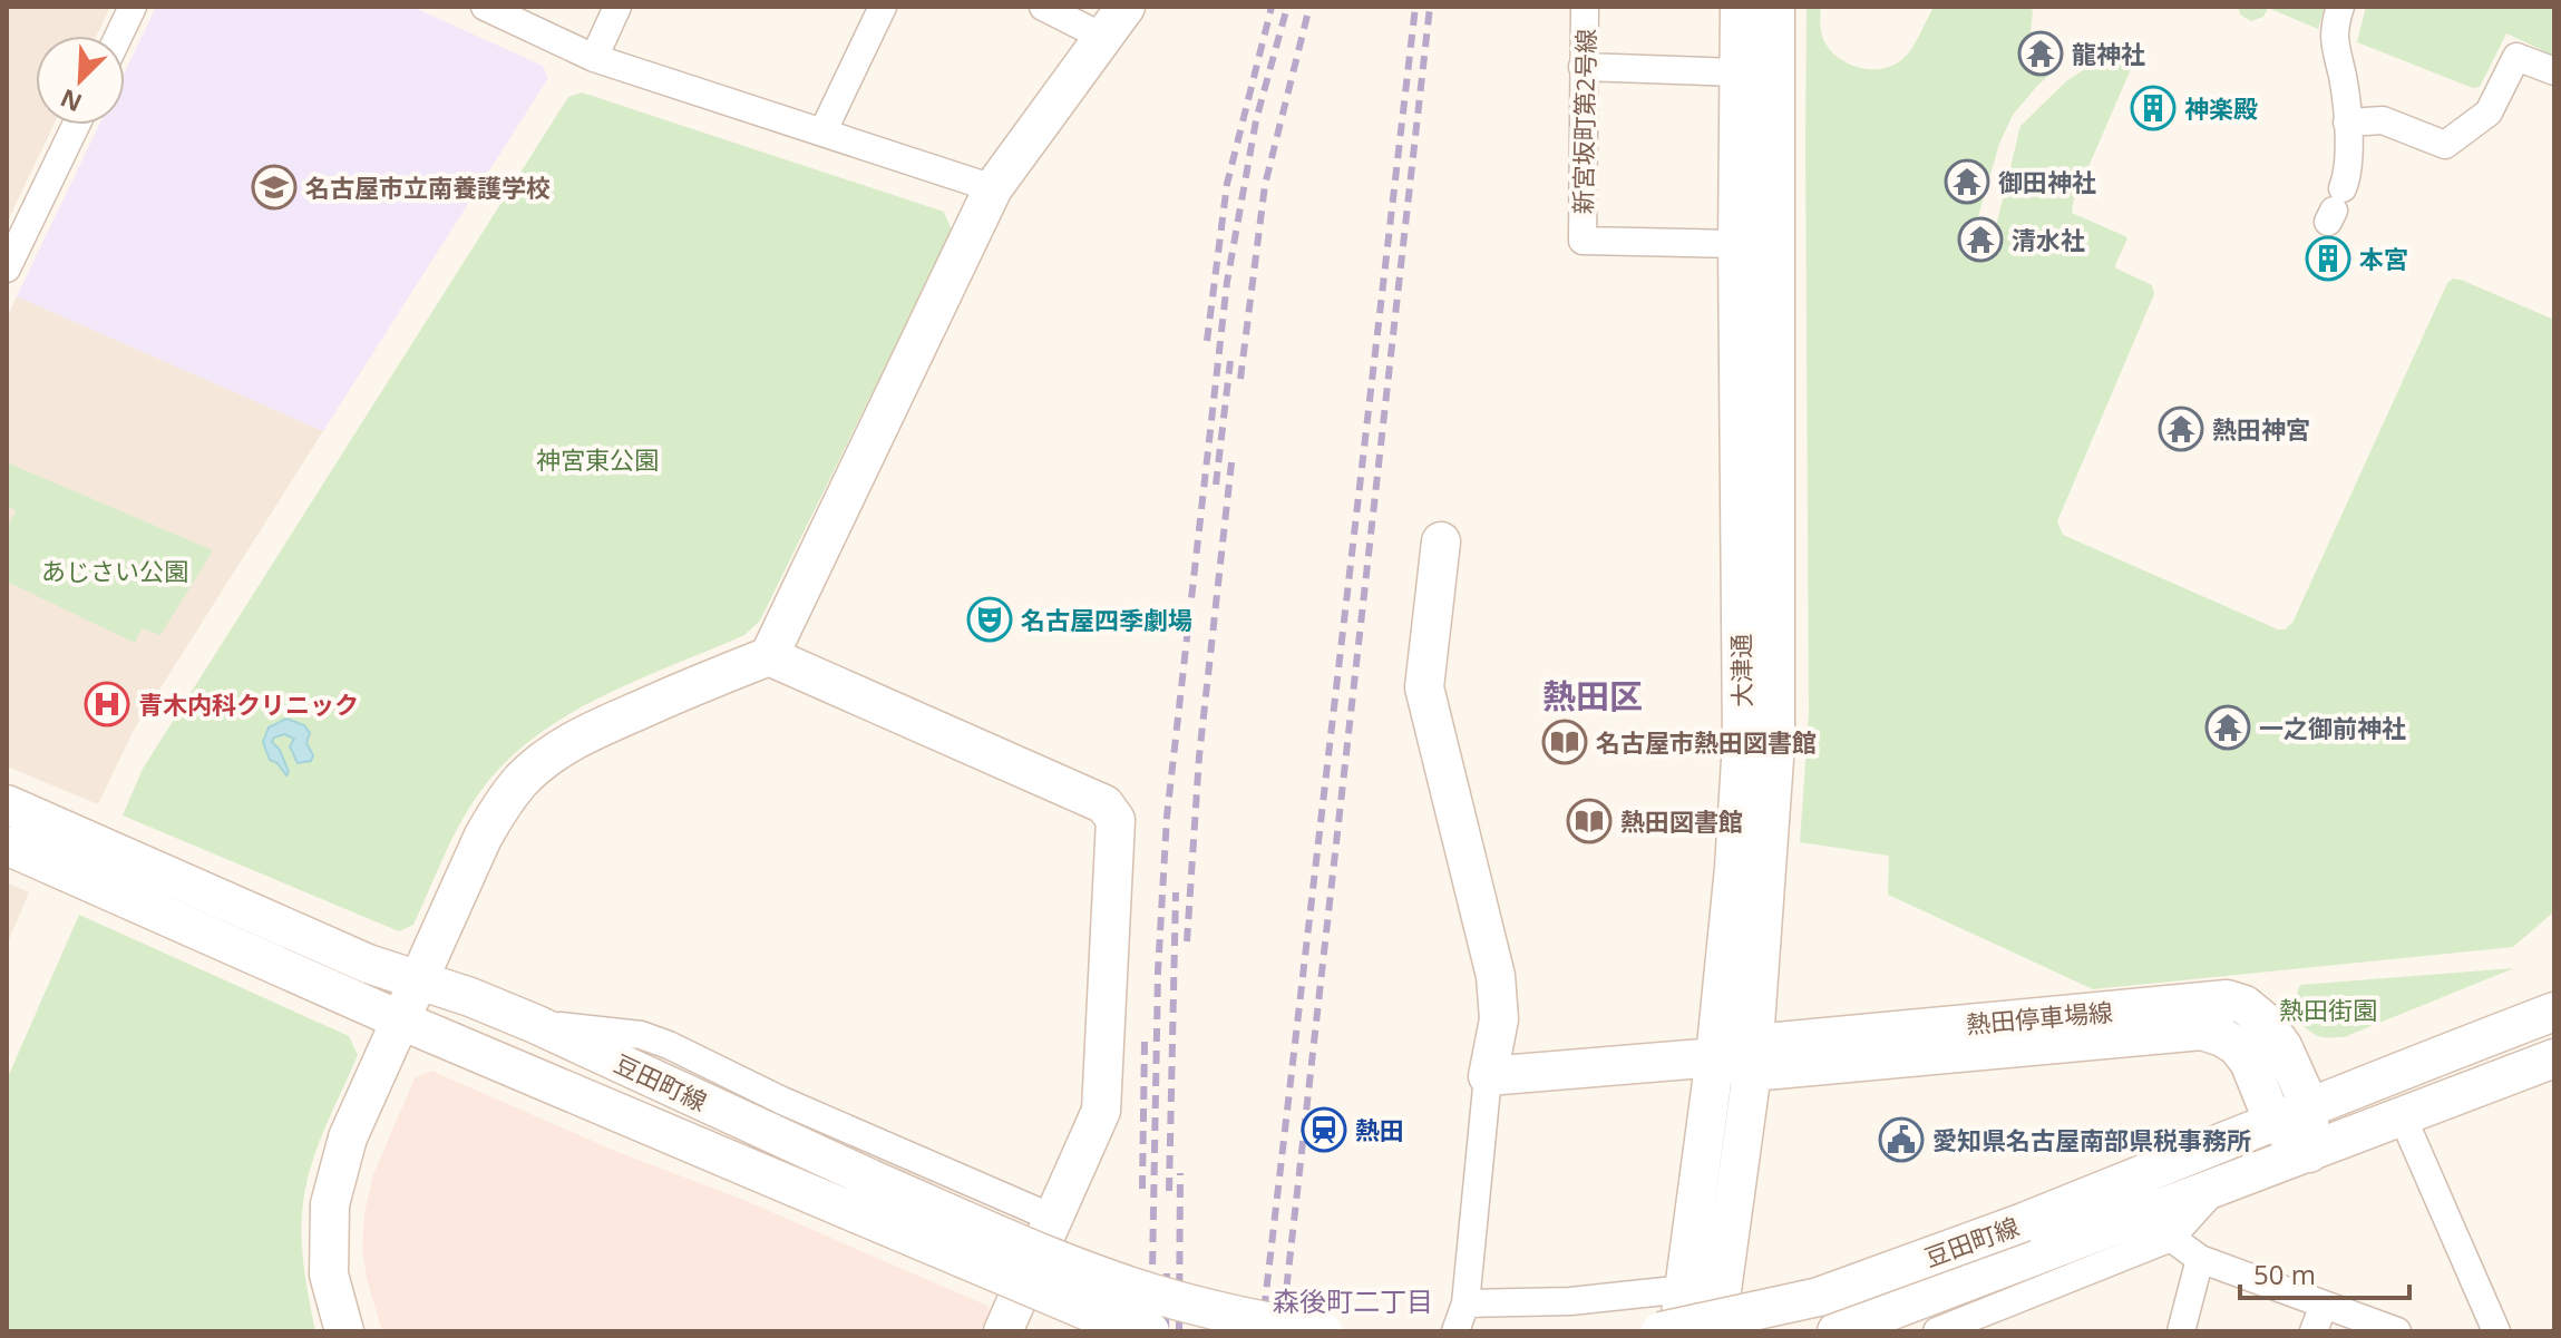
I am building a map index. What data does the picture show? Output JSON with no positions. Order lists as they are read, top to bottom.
{
  "streets": {
    "street": [
      "新宮坂町第2号線",
      "大津通",
      "熱田停車場線",
      "豆田町線"
    ]
  },
  "crossings": [
    ["新宮坂町第2号線", "大津通"],
    ["大津通", "熱田停車場線"],
    ["熱田停車場線", "豆田町線"]
  ],
  "districts": ["熱田区", "森後町二丁目"],
  "parks": ["神宮東公園", "あじさい公園", "熱田街園"],
  "places": {
    "temple": [
      "龍神社",
      "御田神社",
      "清水社",
      "熱田神宮",
      "一之御前神社"
    ],
    "building": ["神楽殿", "本宮"],
    "school or university": ["名古屋市立南養護学校"],
    "theatre": ["名古屋四季劇場"],
    "hospital": ["青木内科クリニック"],
    "library": ["名古屋市熱田図書館", "熱田図書館"],
    "station": ["熱田"],
    "public building": ["愛知県名古屋南部県税事務所"]
  },
  "scale_bar": "50 m",
  "north": "bottom left"
}
